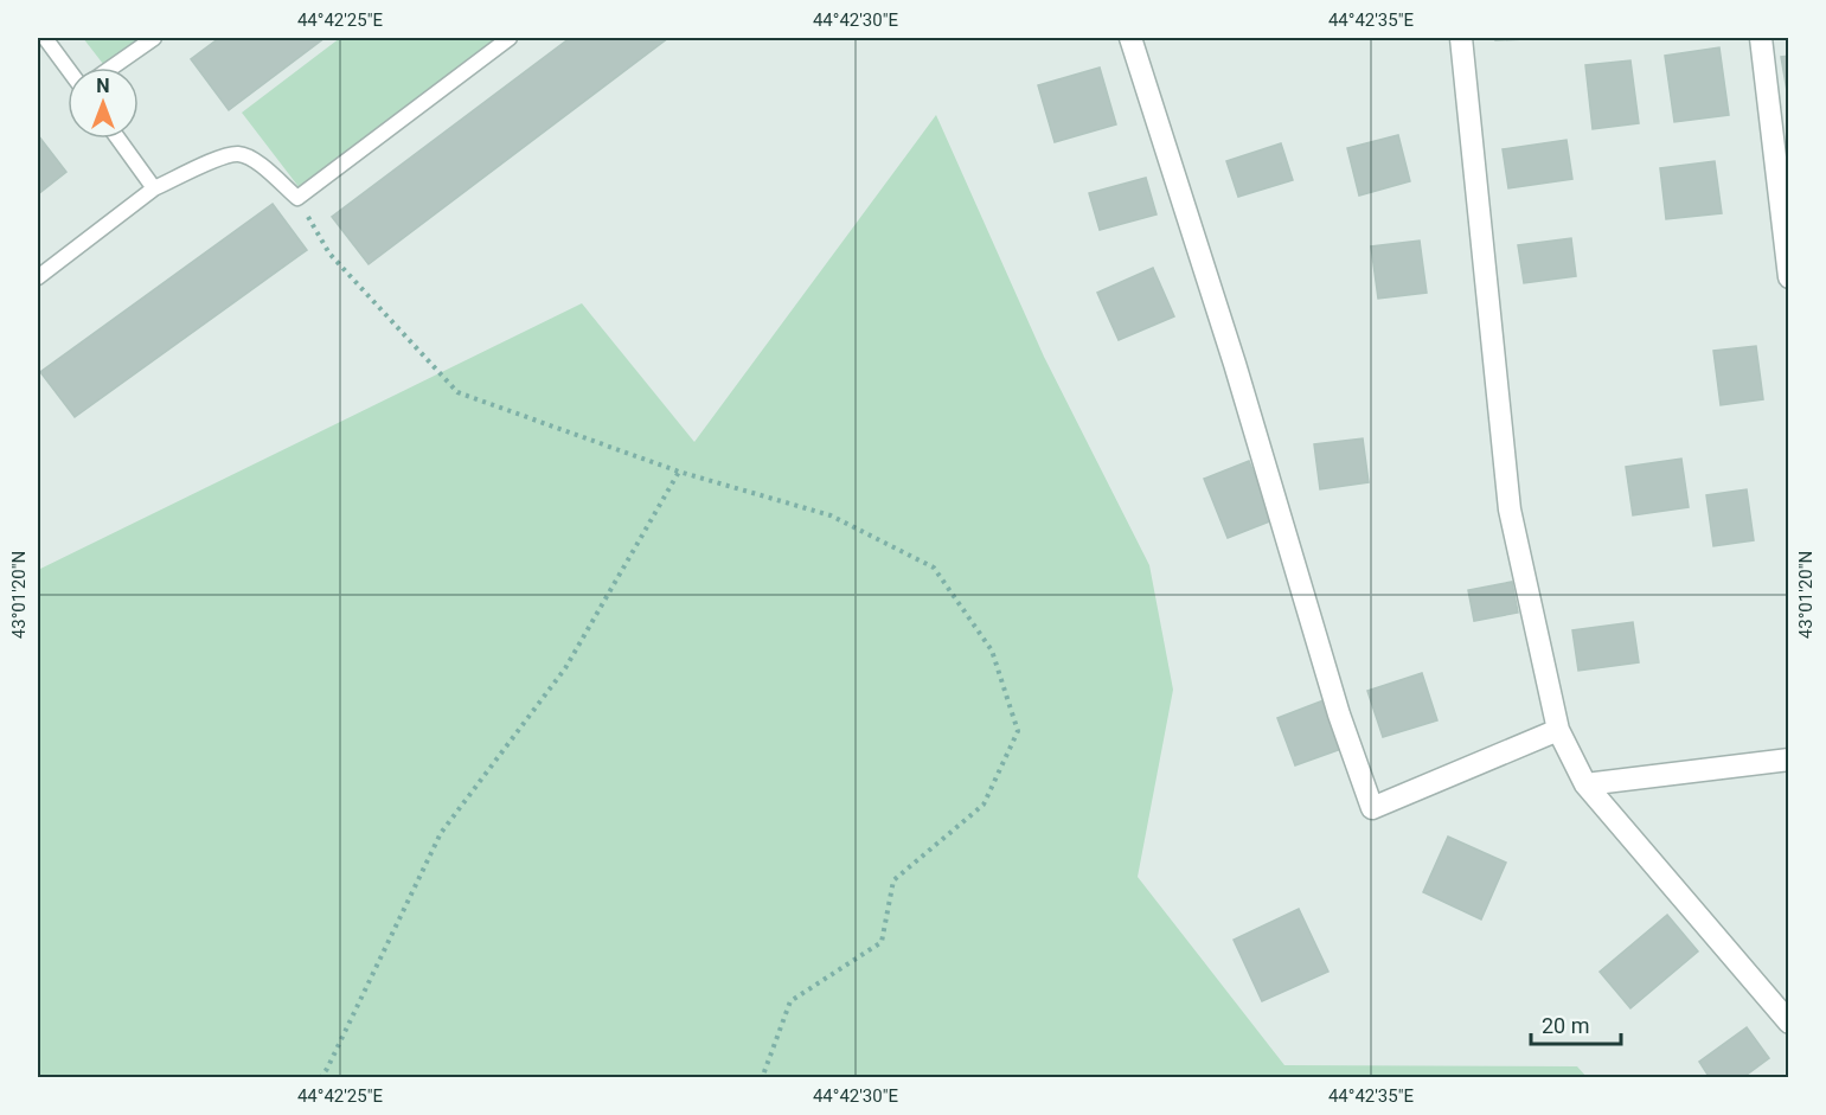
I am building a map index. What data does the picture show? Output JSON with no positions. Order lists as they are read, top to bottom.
{
  "scale_bar": "20 m",
  "north": "top",
  "coordinates": [
    "44°42'25\"E",
    "44°42'30\"E",
    "44°42'35\"E",
    "43°01'20\"N"
  ]
}
